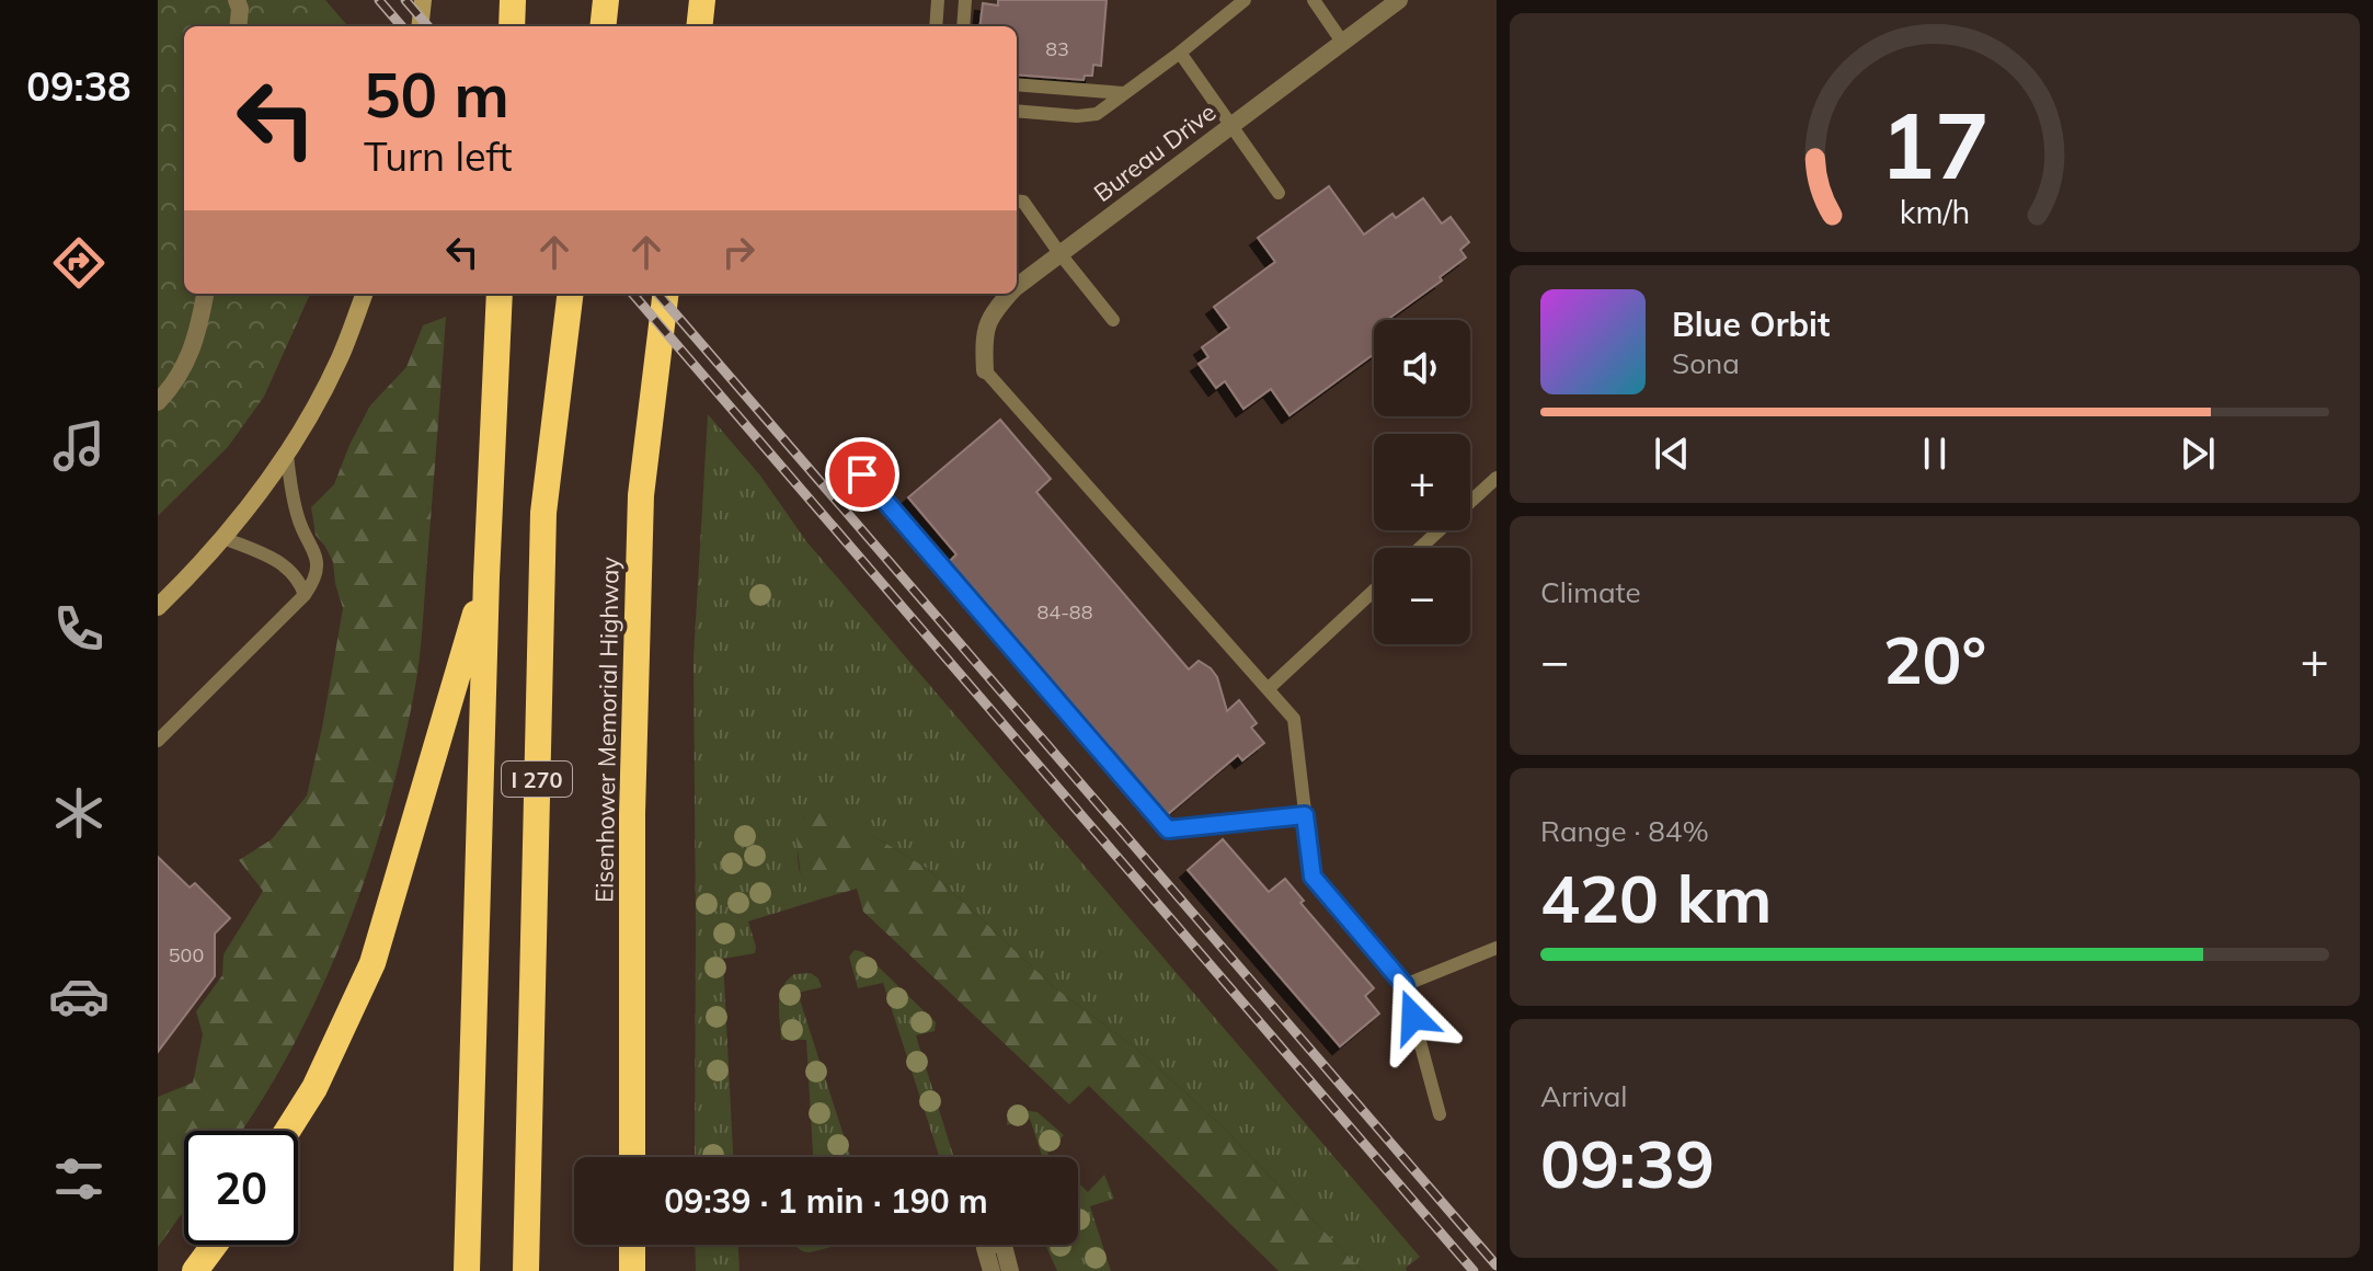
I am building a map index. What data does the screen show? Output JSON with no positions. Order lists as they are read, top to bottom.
{
  "streets": {
    "highway": ["Eisenhower Memorial Highway", "I 270"],
    "street": ["Bureau Drive"]
  },
  "house_numbers": ["83", "84-88", "500"],
  "page": {
    "tabs": "09:38",
    "turn": ["50 m", "Turn left"],
    "song": ["Blue Orbit", "Sona"],
    "map_buttons": ["+", "−"],
    "tile": [
      "Climate",
      ["Range · 84%", "420 km"],
      ["Arrival", "09:39"]
    ],
    "heat": ["−", "20°", "+"],
    "limit": "20",
    "trip": "09:39 · 1 min · 190 m",
    "gauge": ["17", "km/h"]
  }
}
